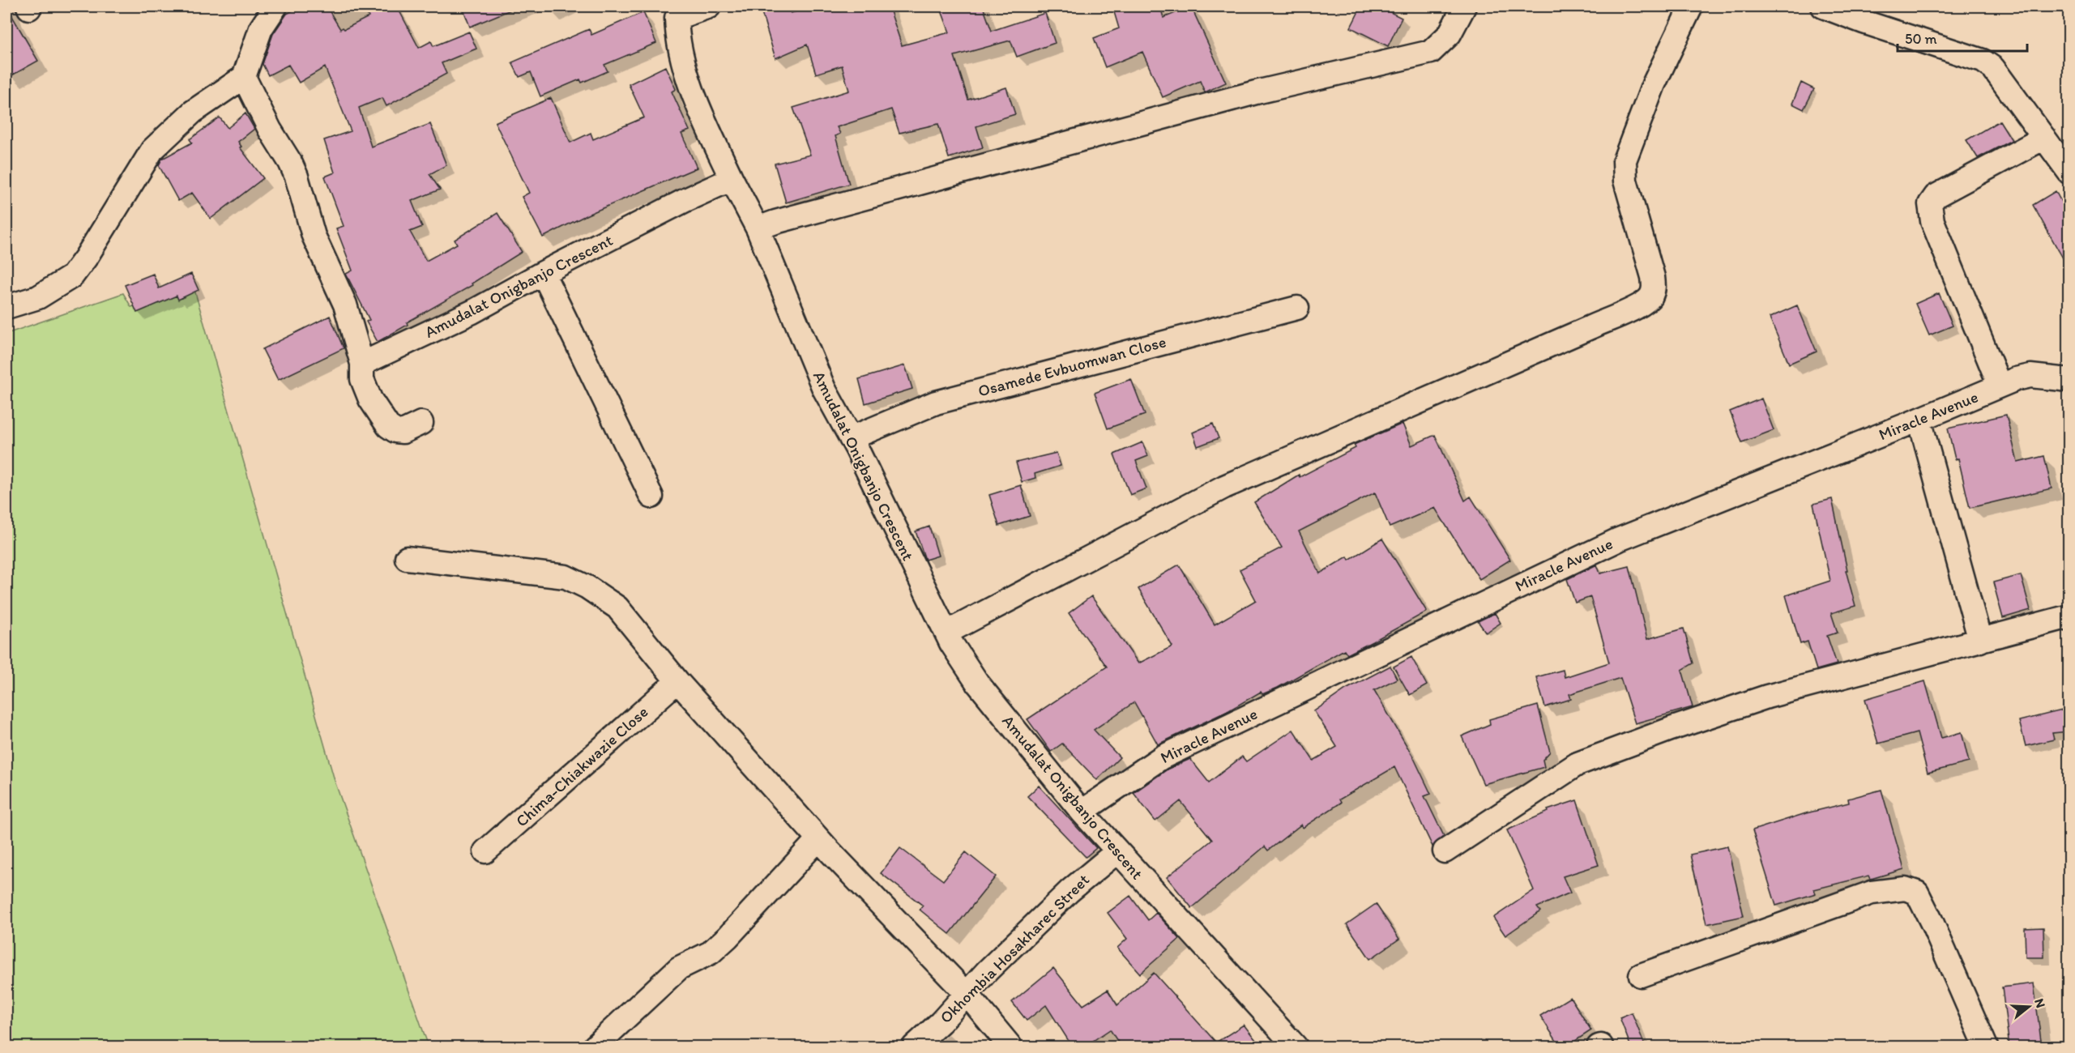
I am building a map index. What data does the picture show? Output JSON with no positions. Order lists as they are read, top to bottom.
{
  "streets": {
    "street": [
      "Amudalat Onigbanjo Crescent",
      "Osamede Evbuomwan Close",
      "Miracle Avenue",
      "Chima-Chiakwazie Close",
      "Okhombia Hosakharec Street"
    ]
  },
  "crossings": [
    ["Amudalat Onigbanjo Crescent", "Osamede Evbuomwan Close"],
    ["Amudalat Onigbanjo Crescent", "Miracle Avenue"],
    ["Amudalat Onigbanjo Crescent", "Okhombia Hosakharec Street"]
  ],
  "scale_bar": "50 m",
  "north": "right"
}
